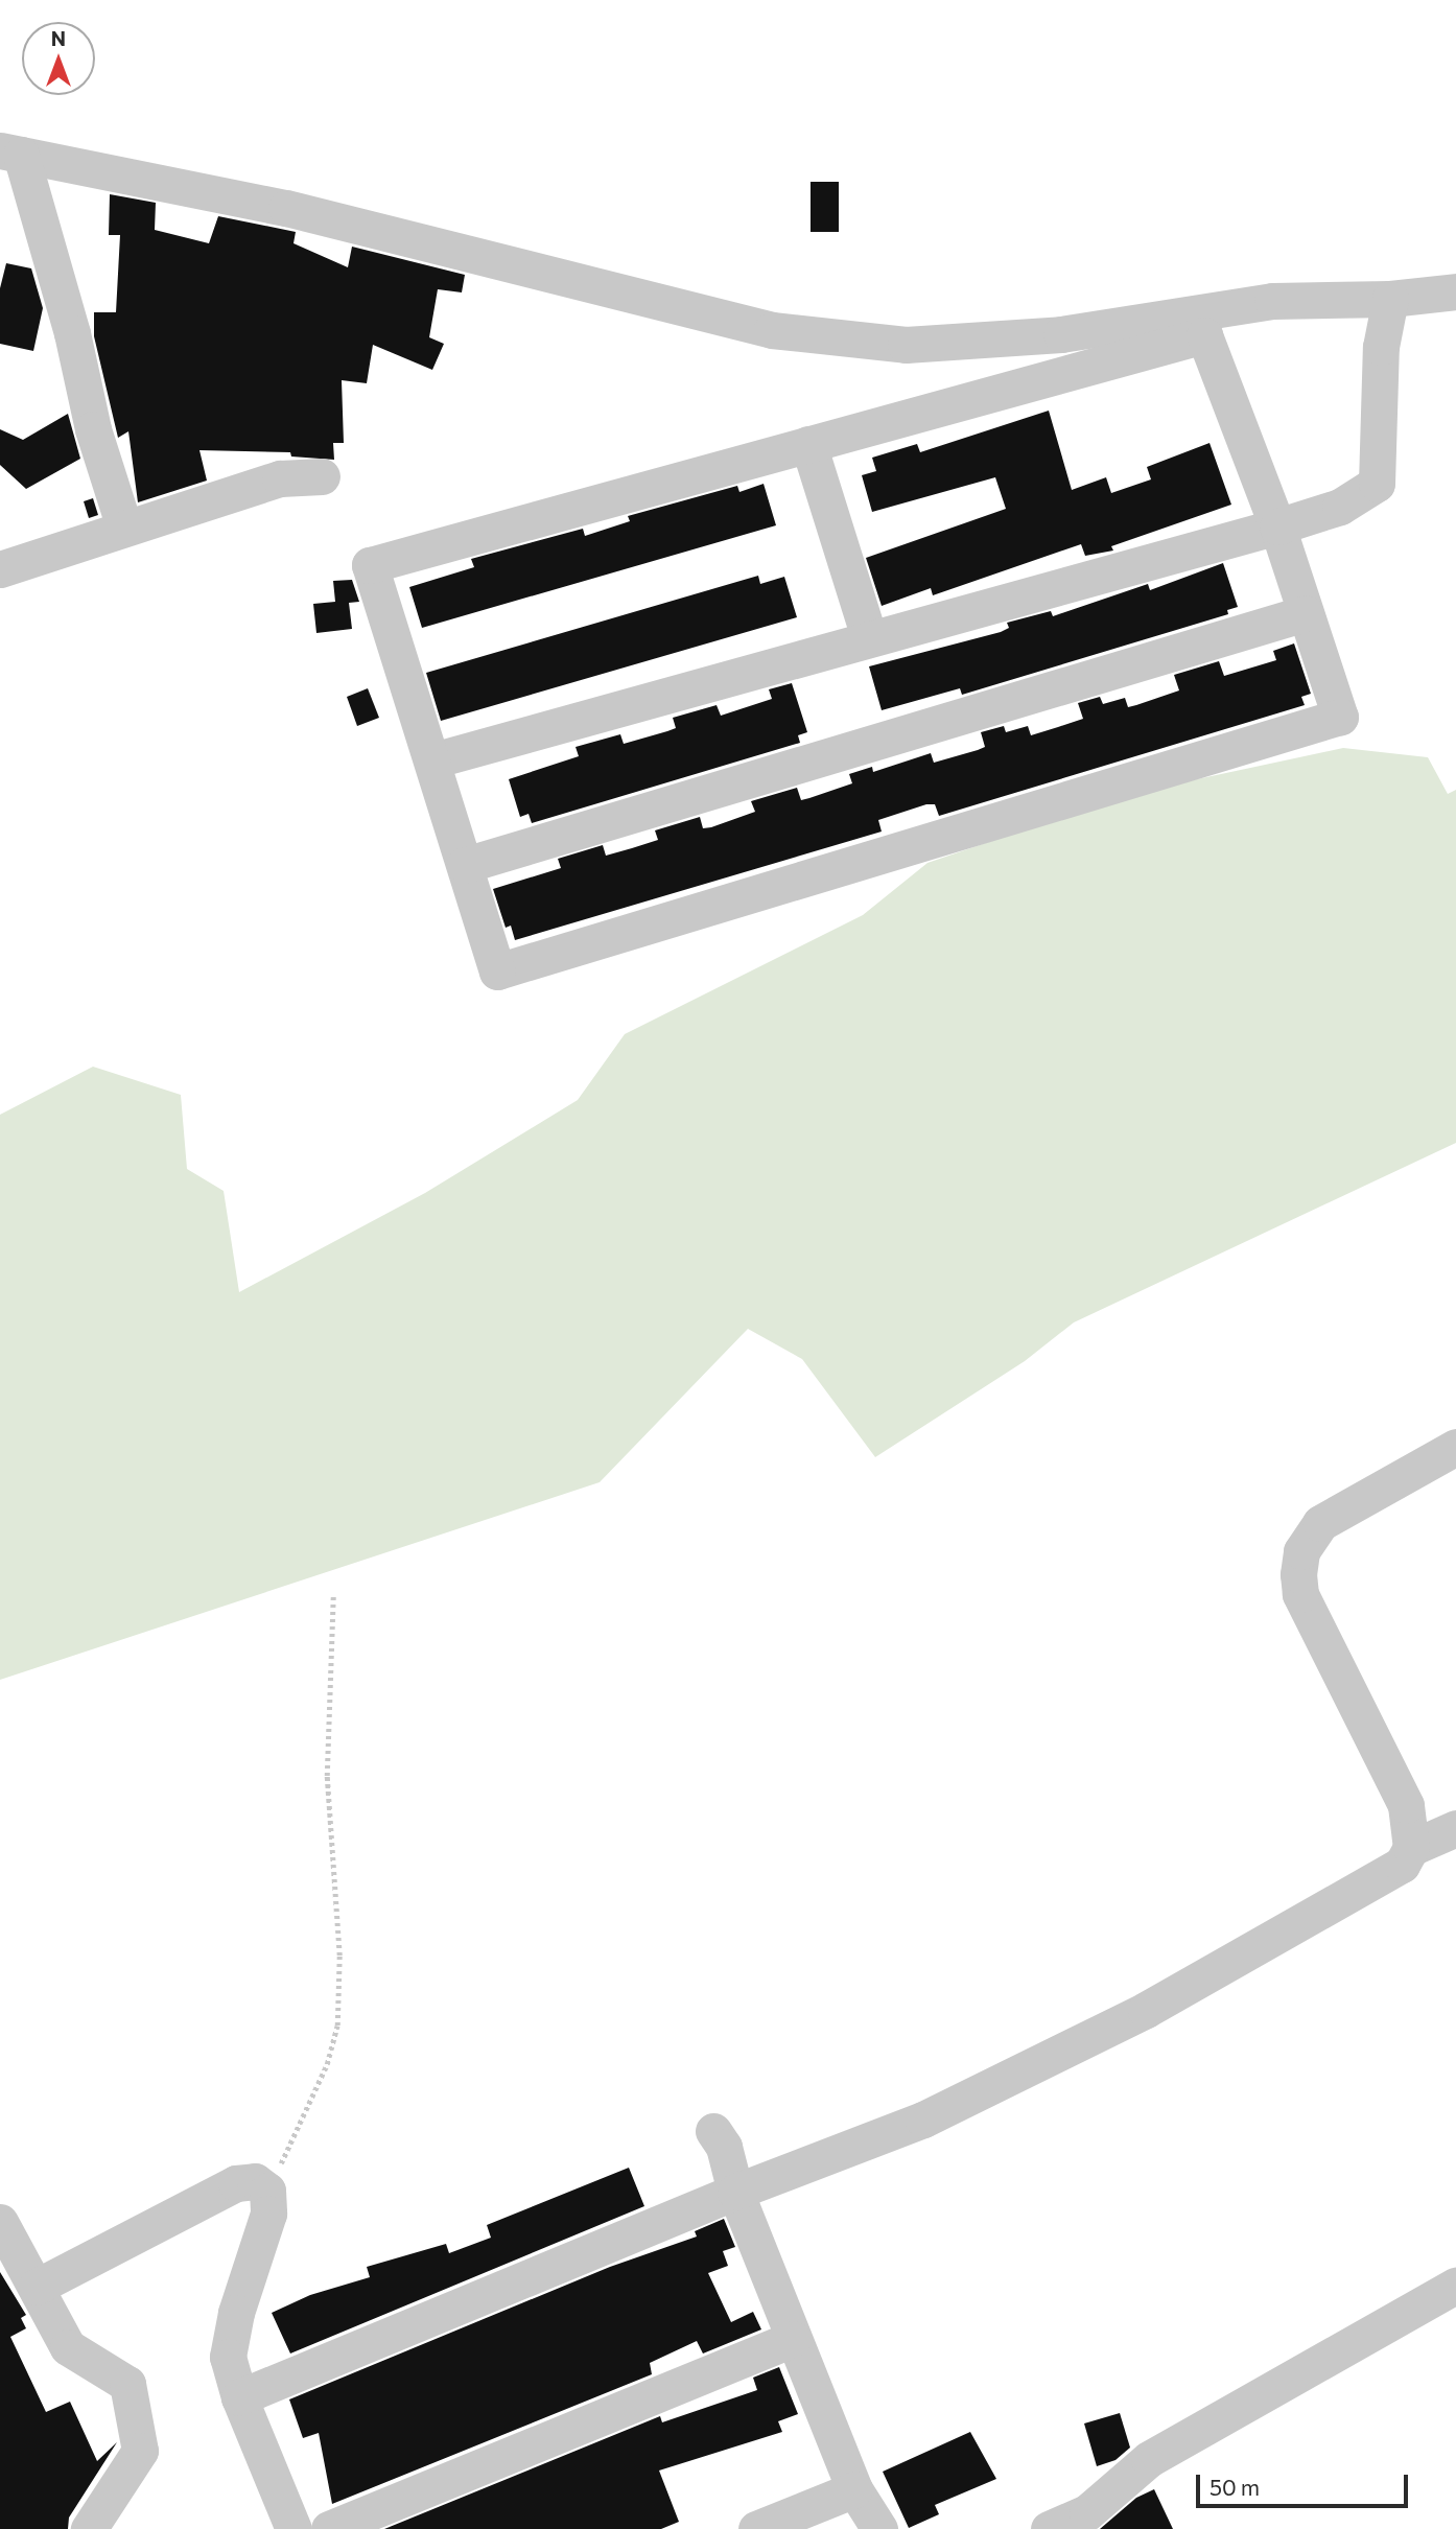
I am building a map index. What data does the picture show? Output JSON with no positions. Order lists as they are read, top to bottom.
{
  "scale_bar": "50 m",
  "north": "top"
}
